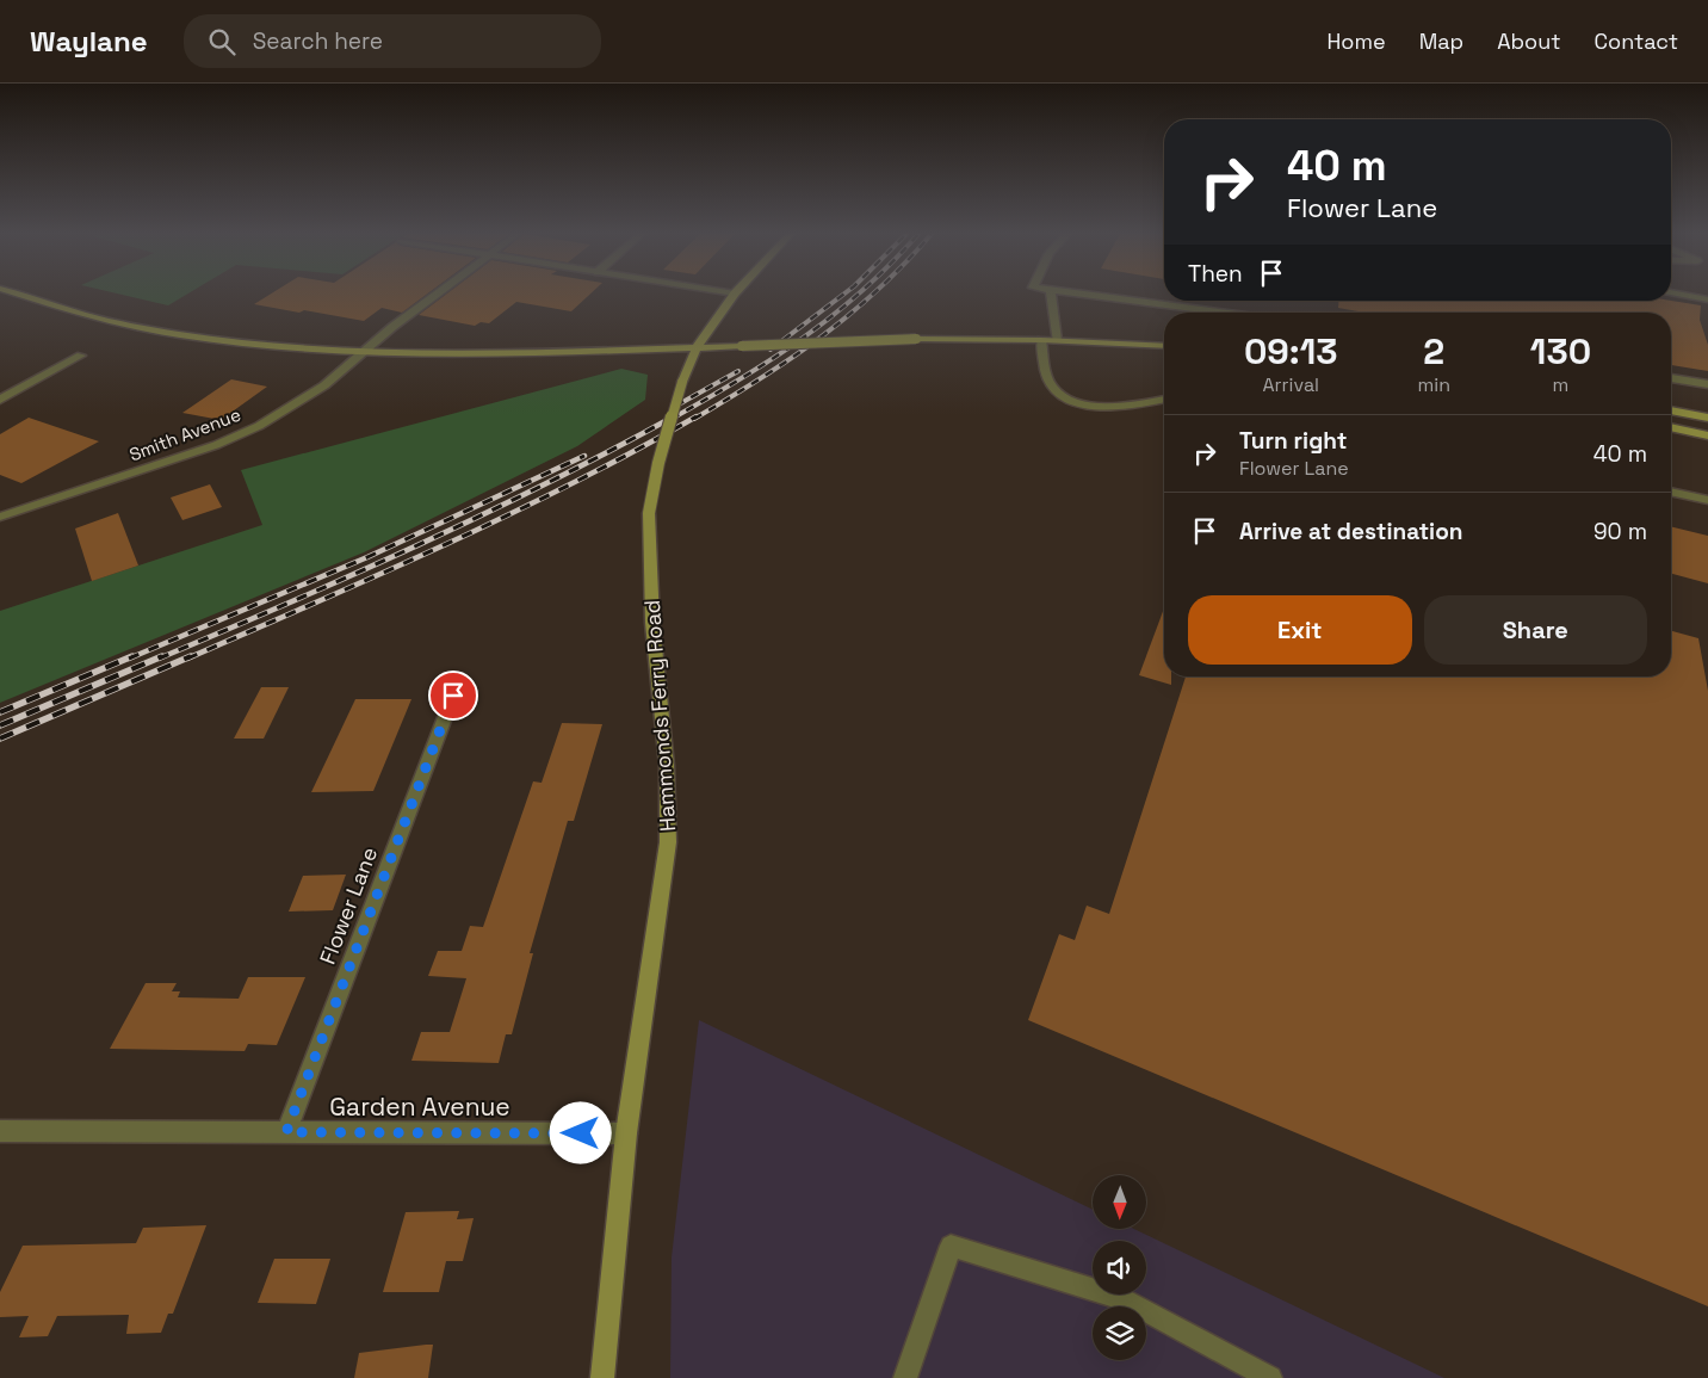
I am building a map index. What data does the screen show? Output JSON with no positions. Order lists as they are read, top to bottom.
{
  "streets": {
    "street": [
      "Smith Avenue",
      "Hammonds Ferry Road",
      "Flower Lane",
      "Garden Avenue"
    ]
  },
  "crossings": [
    ["Hammonds Ferry Road", "Garden Avenue"],
    ["Flower Lane", "Garden Avenue"]
  ],
  "north": "bottom",
  "page": {
    "header": "Waylane",
    "search": "Search here",
    "nav": [
      "Home",
      "Map",
      "About",
      "Contact"
    ],
    "turn": ["40 m", "Flower Lane"],
    "then": "Then",
    "eta": [
      "09:13",
      "Arrival",
      "2",
      "min",
      "130",
      "m"
    ],
    "list": [
      {
        "name": "Turn right",
        "note": "Flower Lane",
        "value": "40 m"
      },
      {
        "name": "Arrive at destination",
        "value": "90 m"
      }
    ],
    "buttons": ["Exit", "Share"]
  }
}
